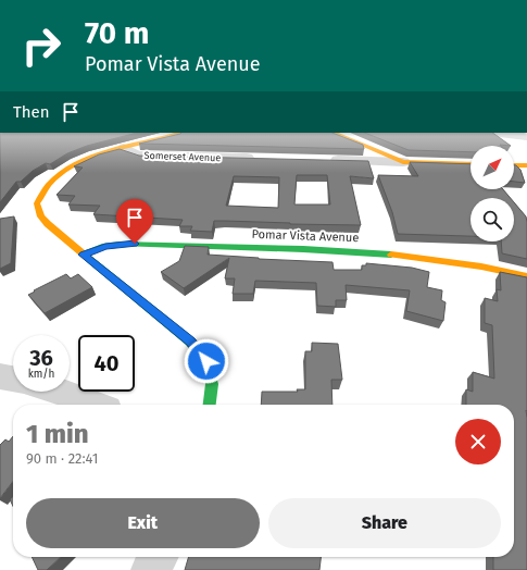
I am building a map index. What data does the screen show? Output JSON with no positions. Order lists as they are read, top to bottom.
{
  "streets": {
    "street": ["Somerset Avenue", "Pomar Vista Avenue"]
  },
  "north": "top right",
  "page": {
    "turn": ["70 m", "Pomar Vista Avenue"],
    "then": "Then",
    "speed": "36 km/h",
    "limit": "40",
    "heading": ["1 min", "90 m · 22:41"],
    "buttons": ["Exit", "Share"]
  }
}
